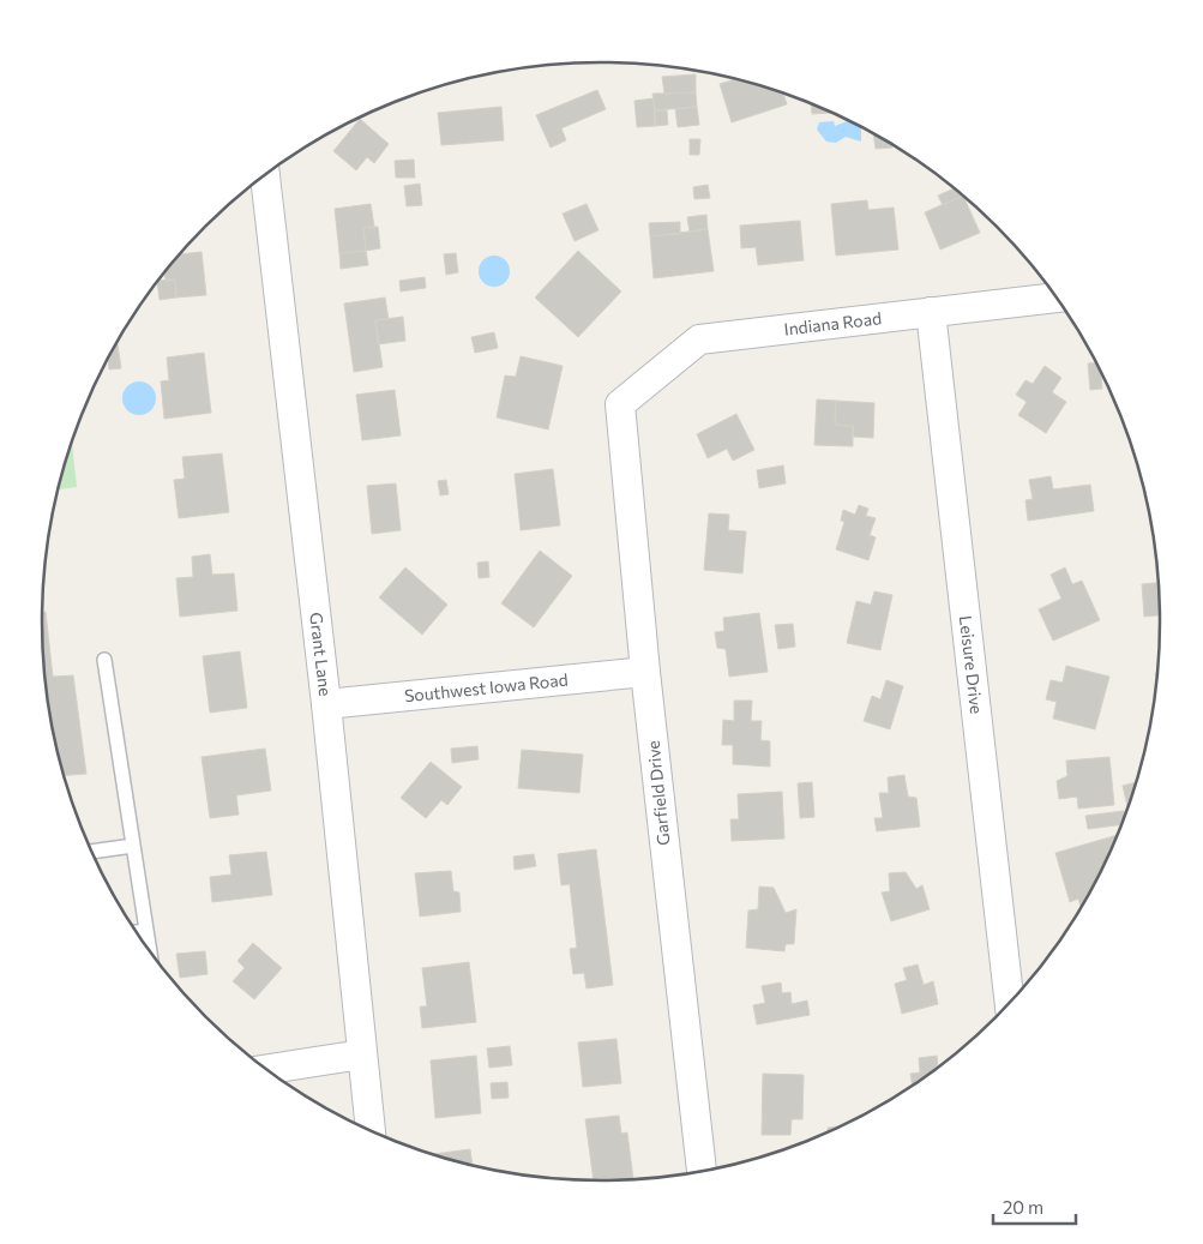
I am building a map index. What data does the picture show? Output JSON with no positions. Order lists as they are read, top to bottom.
{
  "streets": {
    "street": [
      "Indiana Road",
      "Grant Lane",
      "Leisure Drive",
      "Southwest Iowa Road",
      "Garfield Drive"
    ]
  },
  "crossings": [
    ["Indiana Road", "Leisure Drive"],
    ["Indiana Road", "Garfield Drive"],
    ["Grant Lane", "Southwest Iowa Road"],
    ["Southwest Iowa Road", "Garfield Drive"]
  ],
  "scale_bar": "20 m"
}
